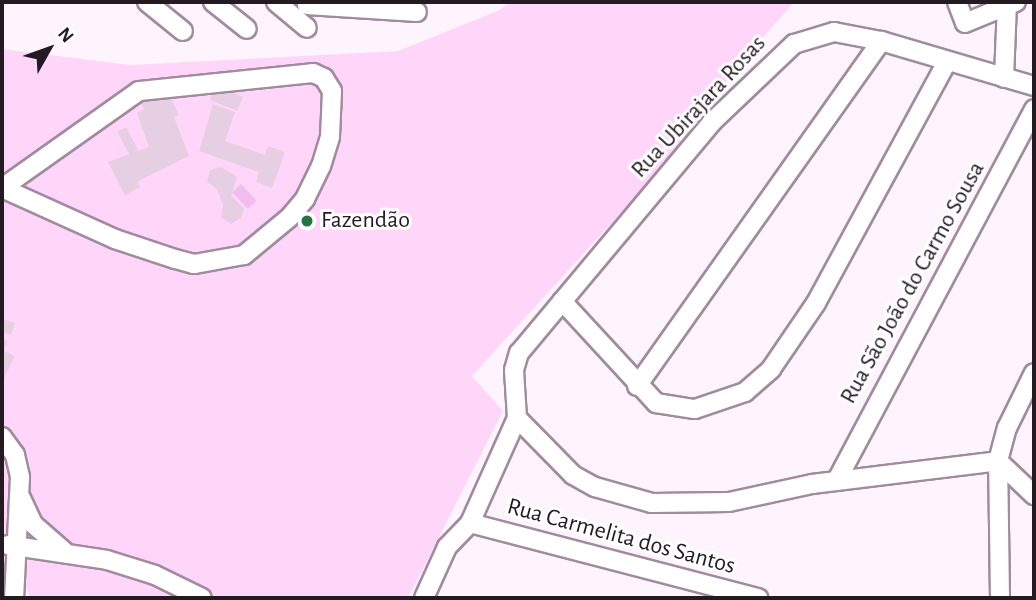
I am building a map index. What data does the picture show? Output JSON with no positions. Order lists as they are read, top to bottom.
{
  "streets": {
    "street": ["Rua Ubirajara Rosas", "Rua São João do Carmo Sousa", "Rua Carmelita dos Santos"]
  },
  "places": ["Fazendão"],
  "north": "top right"
}
